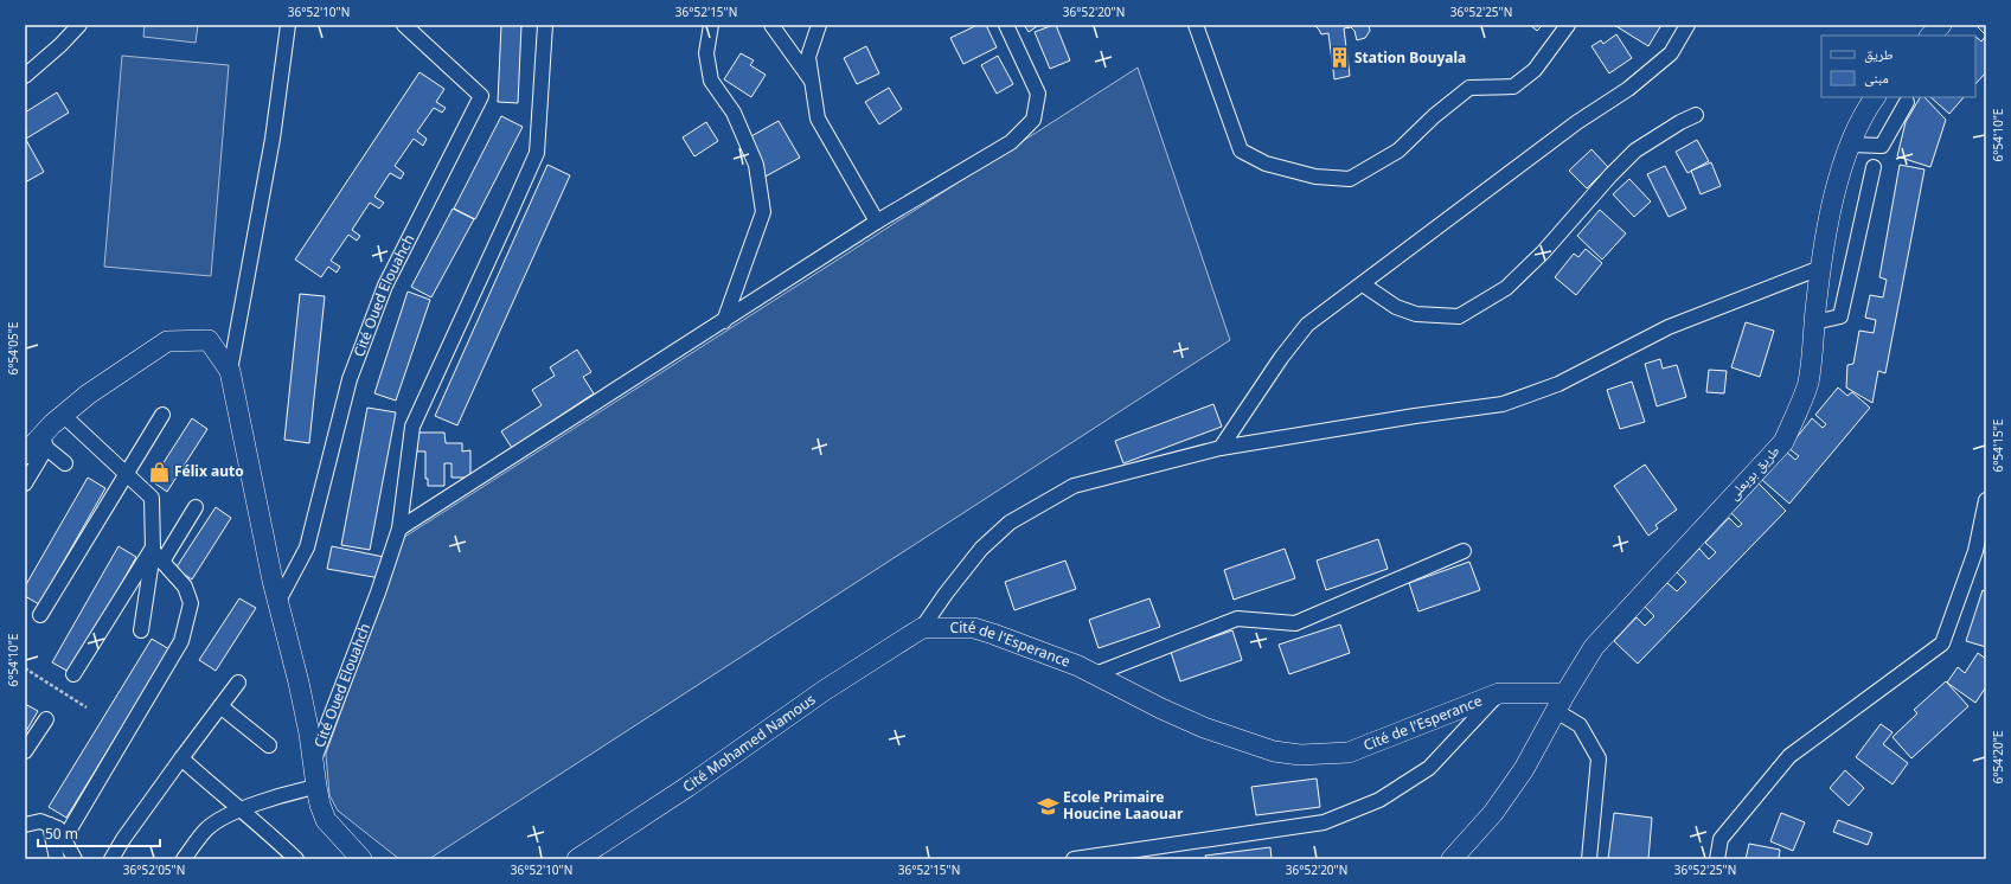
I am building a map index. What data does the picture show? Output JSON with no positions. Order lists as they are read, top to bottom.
{
  "streets": {
    "main road": ["طريق بويعلى", "Cité de l'Esperance", "Cité Mohamed Namous"],
    "street": ["Cité Oued Elouahch"]
  },
  "crossings": [
    ["طريق بويعلى", "Cité de l'Esperance"],
    ["Cité de l'Esperance", "Cité Mohamed Namous"]
  ],
  "places": {
    "building": ["Station Bouyala"],
    "shop": ["Félix auto"],
    "school or university": ["Ecole Primaire Houcine Laaouar"]
  },
  "legend": ["طريق", "مبنى"],
  "scale_bar": "50 m",
  "coordinates": [
    "36°52'10\"N",
    "36°52'15\"N",
    "36°52'20\"N",
    "36°52'25\"N",
    "6°54'10\"E",
    "6°54'05\"E",
    "6°54'15\"E",
    "6°54'20\"E",
    "36°52'05\"N"
  ]
}
